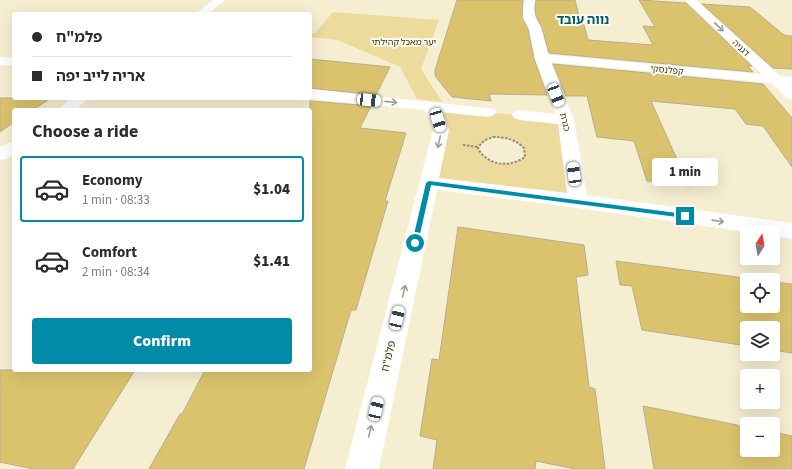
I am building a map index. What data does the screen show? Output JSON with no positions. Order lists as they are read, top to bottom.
{
  "streets": {
    "street": [
      "דגניה",
      "קפלנסקי",
      "כנרת",
      "פלמ\"ח"
    ]
  },
  "crossings": [
    ["דגניה", "קפלנסקי"],
    ["קפלנסקי", "כנרת"]
  ],
  "one_way": ["דגניה"],
  "districts": ["נווה עובד"],
  "parks": ["יער מאכל קהילתי"],
  "north": "top",
  "page": {
    "banner": ["פלמ\"ח", "אריה לייב יפה"],
    "heading": "Choose a ride",
    "list": [
      {
        "name": "Economy",
        "note": "1 min · 08:33",
        "value": "$1.04"
      },
      {
        "name": "Comfort",
        "note": "2 min · 08:34",
        "value": "$1.41"
      }
    ],
    "bubble": "1 min",
    "map_buttons": ["+", "−"],
    "buttons": "Confirm"
  }
}
